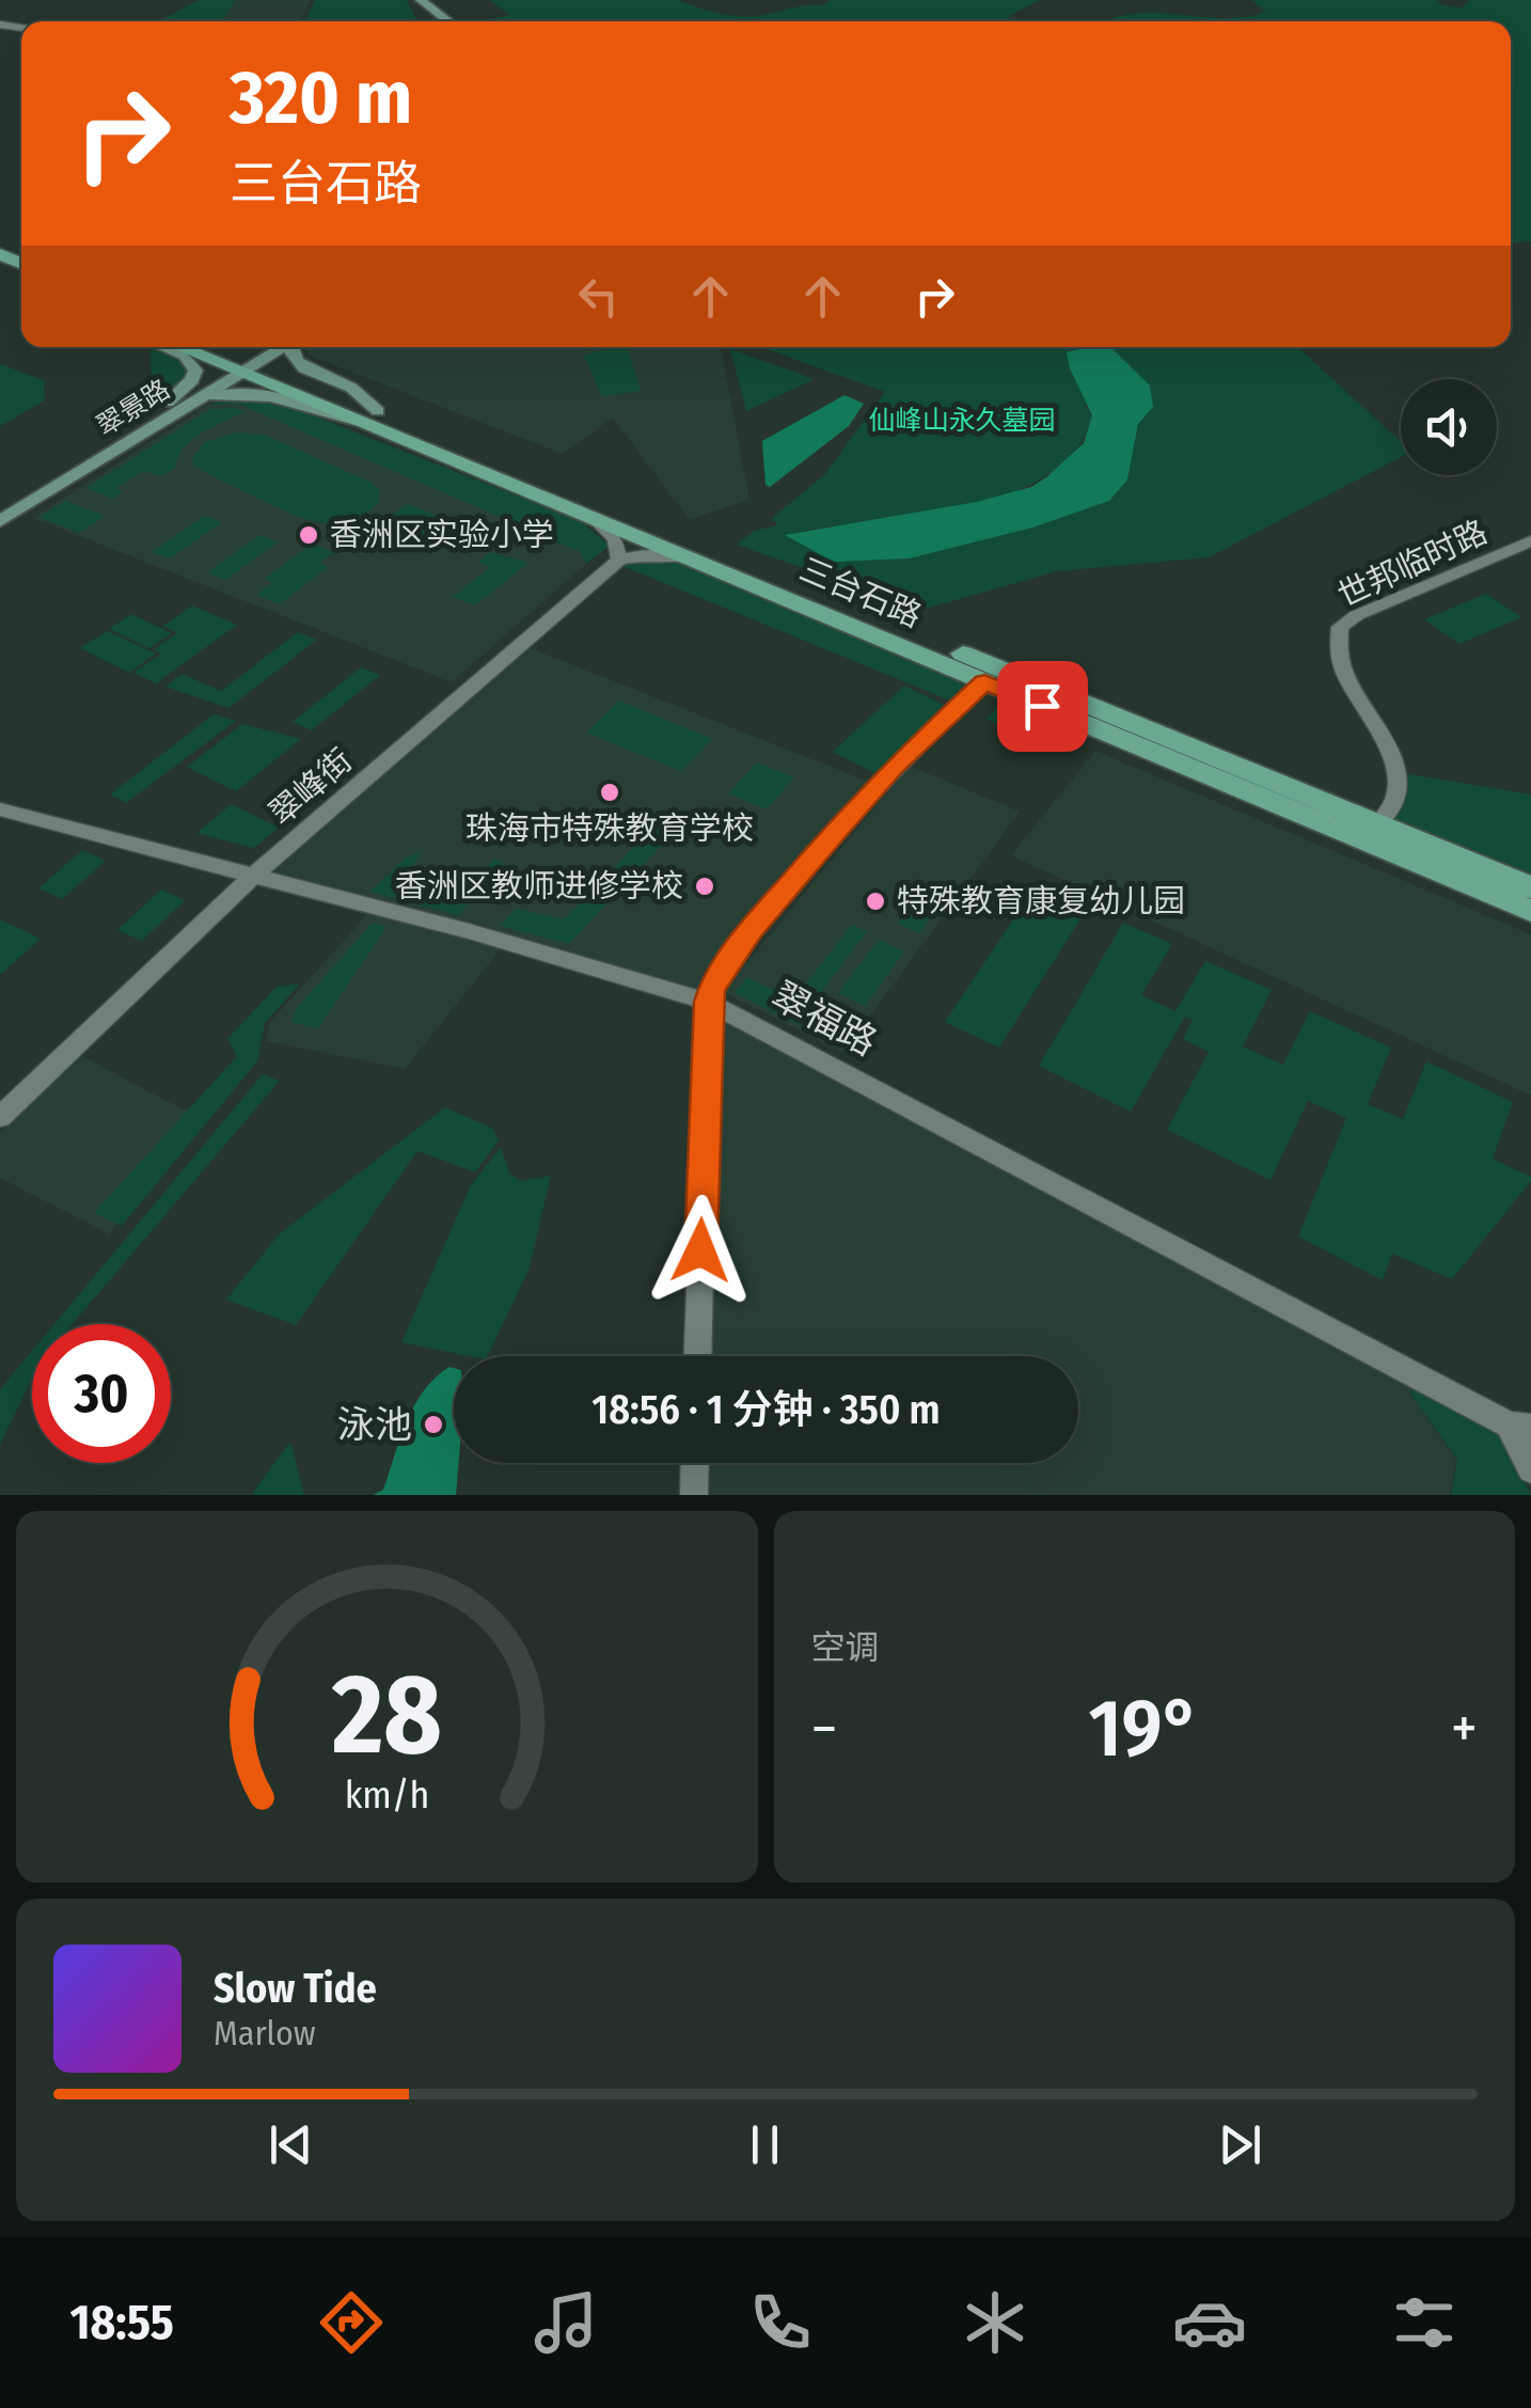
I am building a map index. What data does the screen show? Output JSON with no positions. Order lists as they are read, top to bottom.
{
  "streets": {
    "main road": ["翠景路", "三台石路"],
    "street": ["世邦临时路", "翠峰街", "翠福路"]
  },
  "crossings": [
    ["翠景路", "三台石路"],
    ["世邦临时路", "三台石路"],
    ["翠峰街", "翠福路"]
  ],
  "parks": ["仙峰山永久墓园"],
  "places": [
    "香洲区实验小学",
    "珠海市特殊教育学校",
    "香洲区教师进修学校",
    "特殊教育康复幼儿园",
    "泳池"
  ],
  "page": {
    "turn": ["320 m", "三台石路"],
    "limit": "30",
    "trip": "18:56 · 1 分钟 · 350 m",
    "tile": "空调",
    "heat": ["−", "19°", "+"],
    "song": ["Slow Tide", "Marlow"],
    "tabs": "18:55",
    "gauge": ["28", "km/h"]
  }
}
